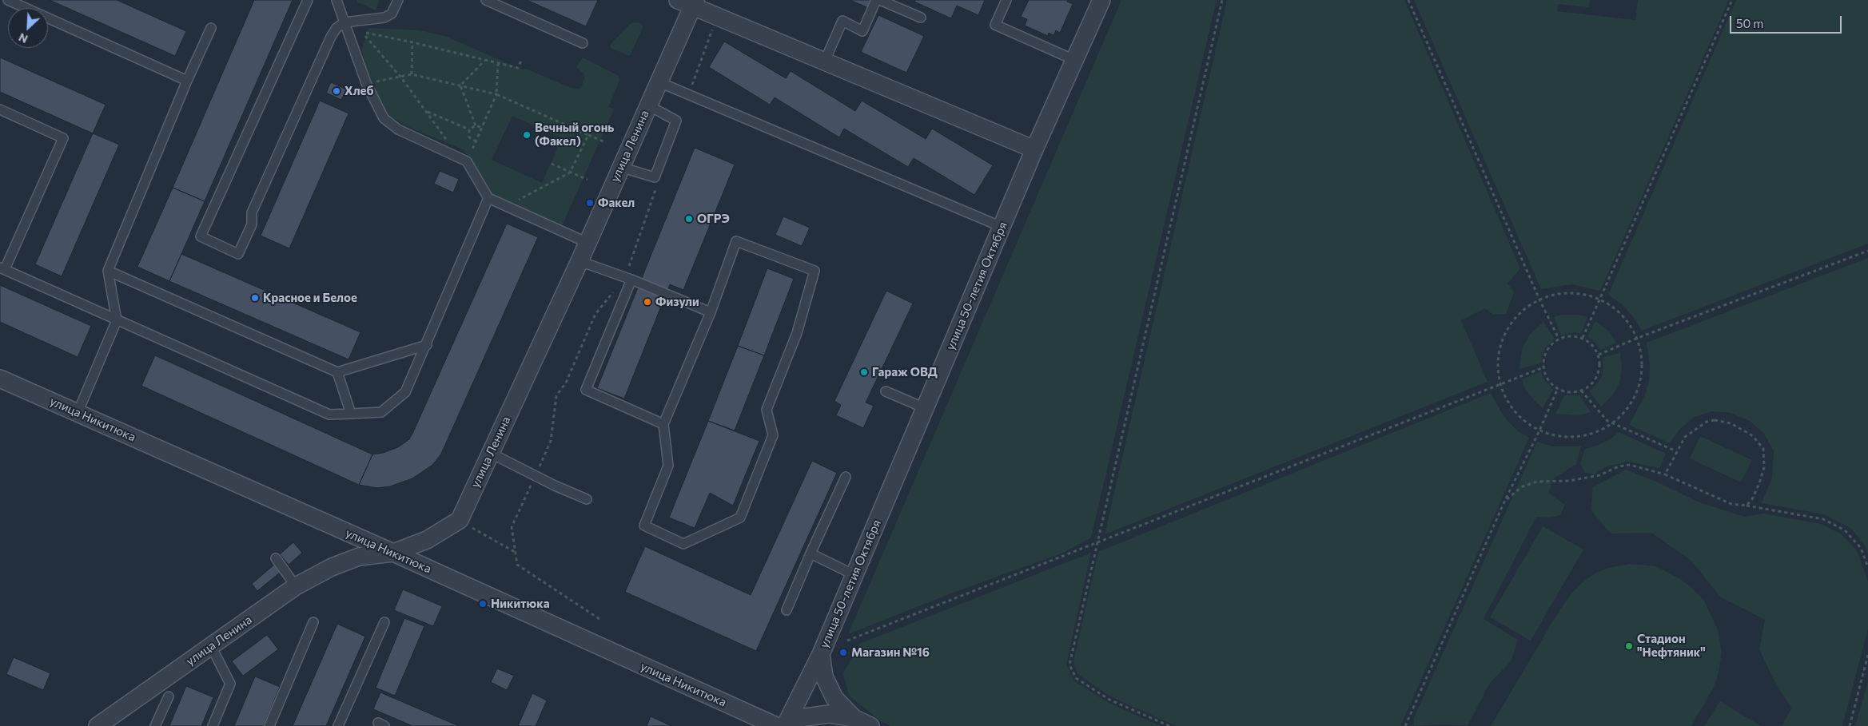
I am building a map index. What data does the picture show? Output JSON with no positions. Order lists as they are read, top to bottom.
{
  "streets": {
    "street": ["улица Ленина", "улица 50-летия Октября", "улица Никитюка"]
  },
  "crossings": [
    ["улица Ленина", "улица Никитюка"]
  ],
  "places": [
    "Хлеб",
    "Вечный огонь (Факел)",
    "Факел",
    "ОГРЭ",
    "Красное и Белое",
    "Физули",
    "Гараж ОВД",
    "Никитюка",
    "Стадион \"Нефтяник\"",
    "Магазин №16"
  ],
  "scale_bar": "50 m",
  "north": "bottom left"
}
